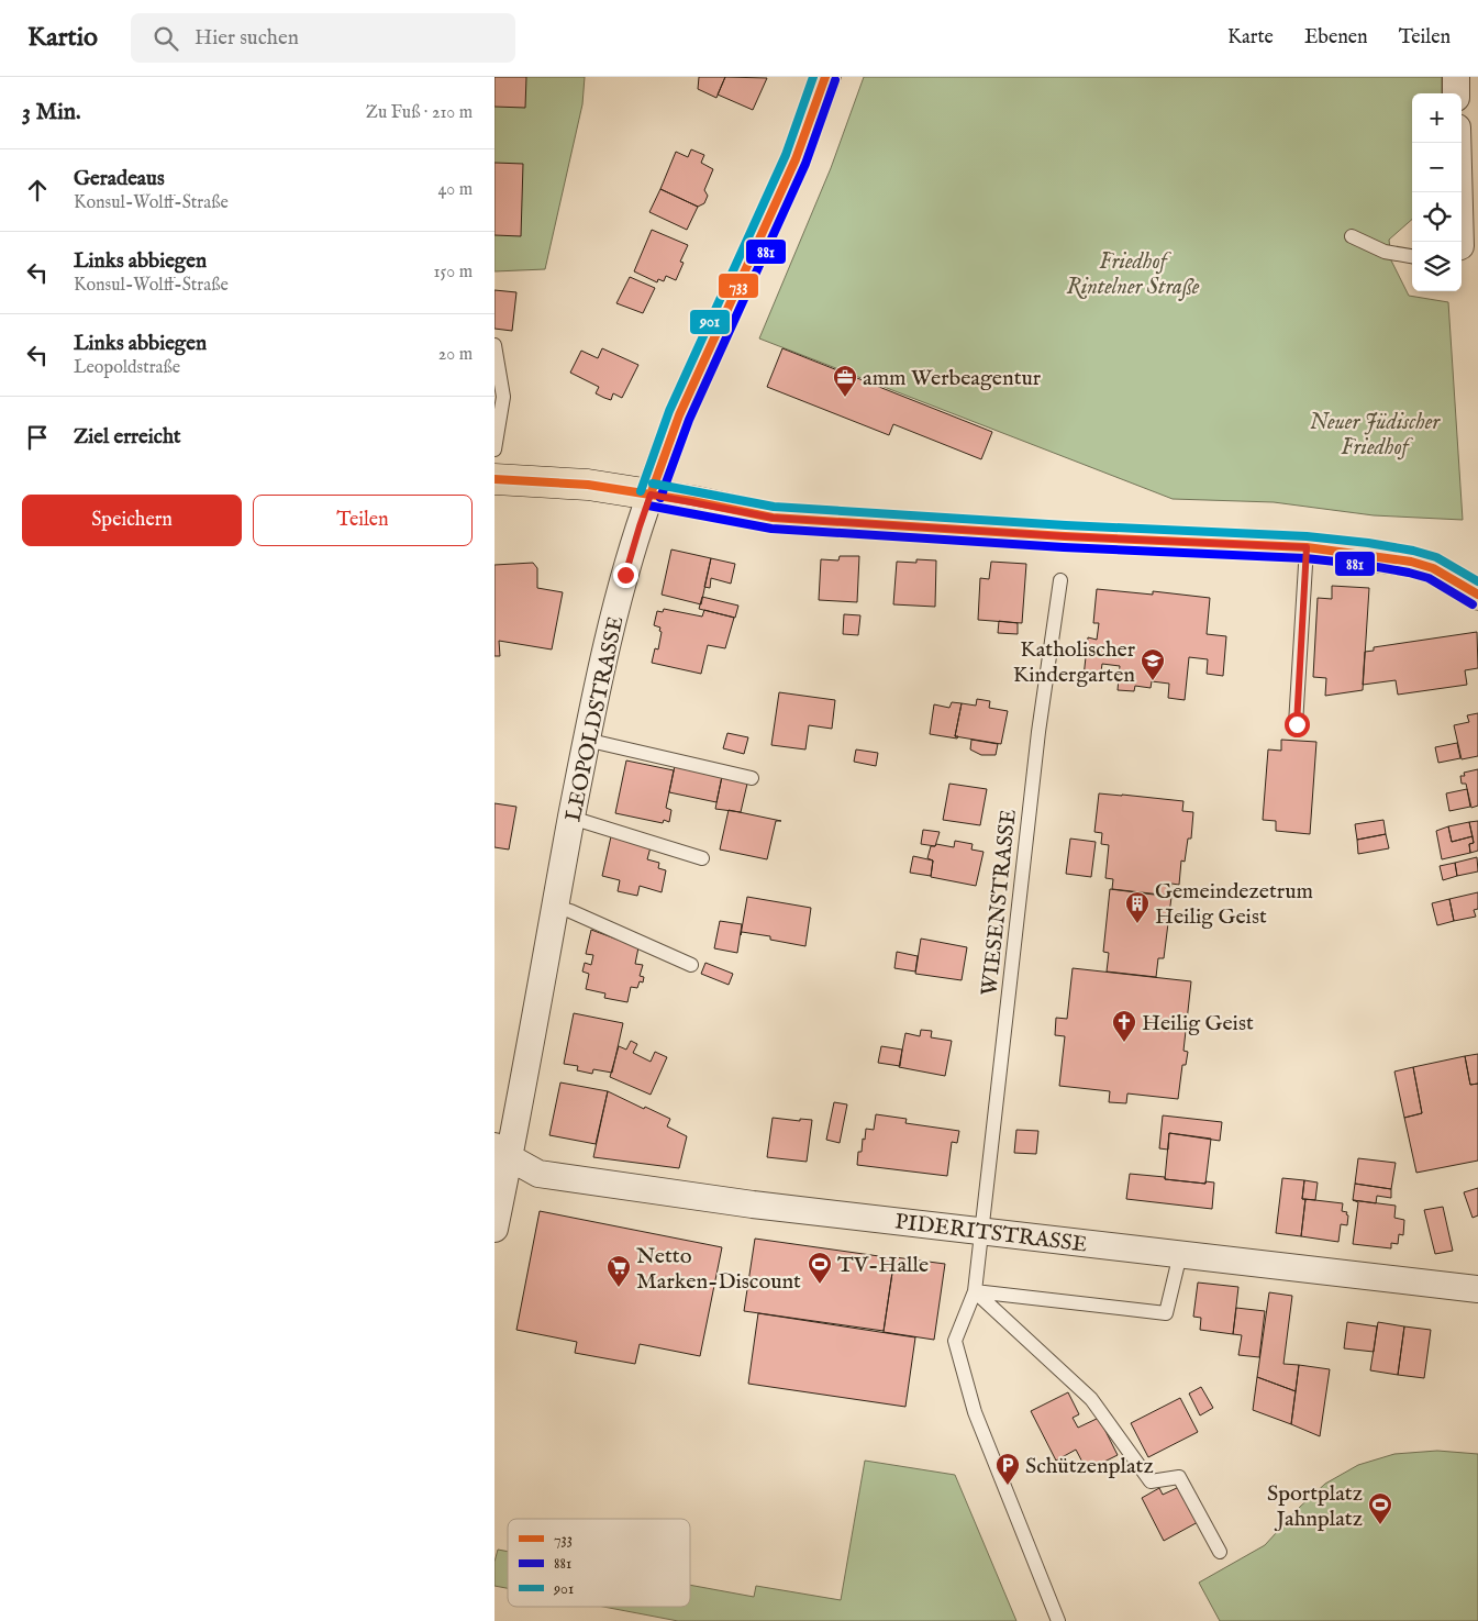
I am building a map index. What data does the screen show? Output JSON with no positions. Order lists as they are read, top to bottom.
{
  "streets": {
    "main road": ["LEOPOLDSTRASSE"],
    "street": ["PIDERITSTRASSE"],
    "lane": ["WIESENSTRASSE"]
  },
  "crossings": [
    ["LEOPOLDSTRASSE", "PIDERITSTRASSE"],
    ["WIESENSTRASSE", "PIDERITSTRASSE"]
  ],
  "parks": ["Friedhof Rintelner Straße", "Neuer Jüdischer Friedhof"],
  "places": {
    "office": ["amm Werbeagentur"],
    "school or university": ["Katholischer Kindergarten"],
    "building": ["Gemeindezetrum Heilig Geist"],
    "church": ["Heilig Geist"],
    "sports": ["TV-Halle", "Sportplatz Jahnplatz"],
    "supermarket": ["Netto Marken-Discount"],
    "parking": ["Schützenplatz"]
  },
  "lines": ["transit line 733", "transit line 901", "transit line 881"],
  "legend": ["733", "881", "901"],
  "page": {
    "header": "Kartio",
    "search": "Hier suchen",
    "nav": ["Karte", "Ebenen", "Teilen"],
    "heading": ["3 Min.", "Zu Fuß · 210 m"],
    "map_buttons": ["+", "−"],
    "list": [
      ["Geradeaus", "Konsul-Wolff-Straße", "40 m"],
      ["Links abbiegen", "Konsul-Wolff-Straße", "150 m"],
      ["Links abbiegen", "Leopoldstraße", "20 m"],
      "Ziel erreicht"
    ],
    "buttons": ["Speichern", "Teilen"]
  }
}
